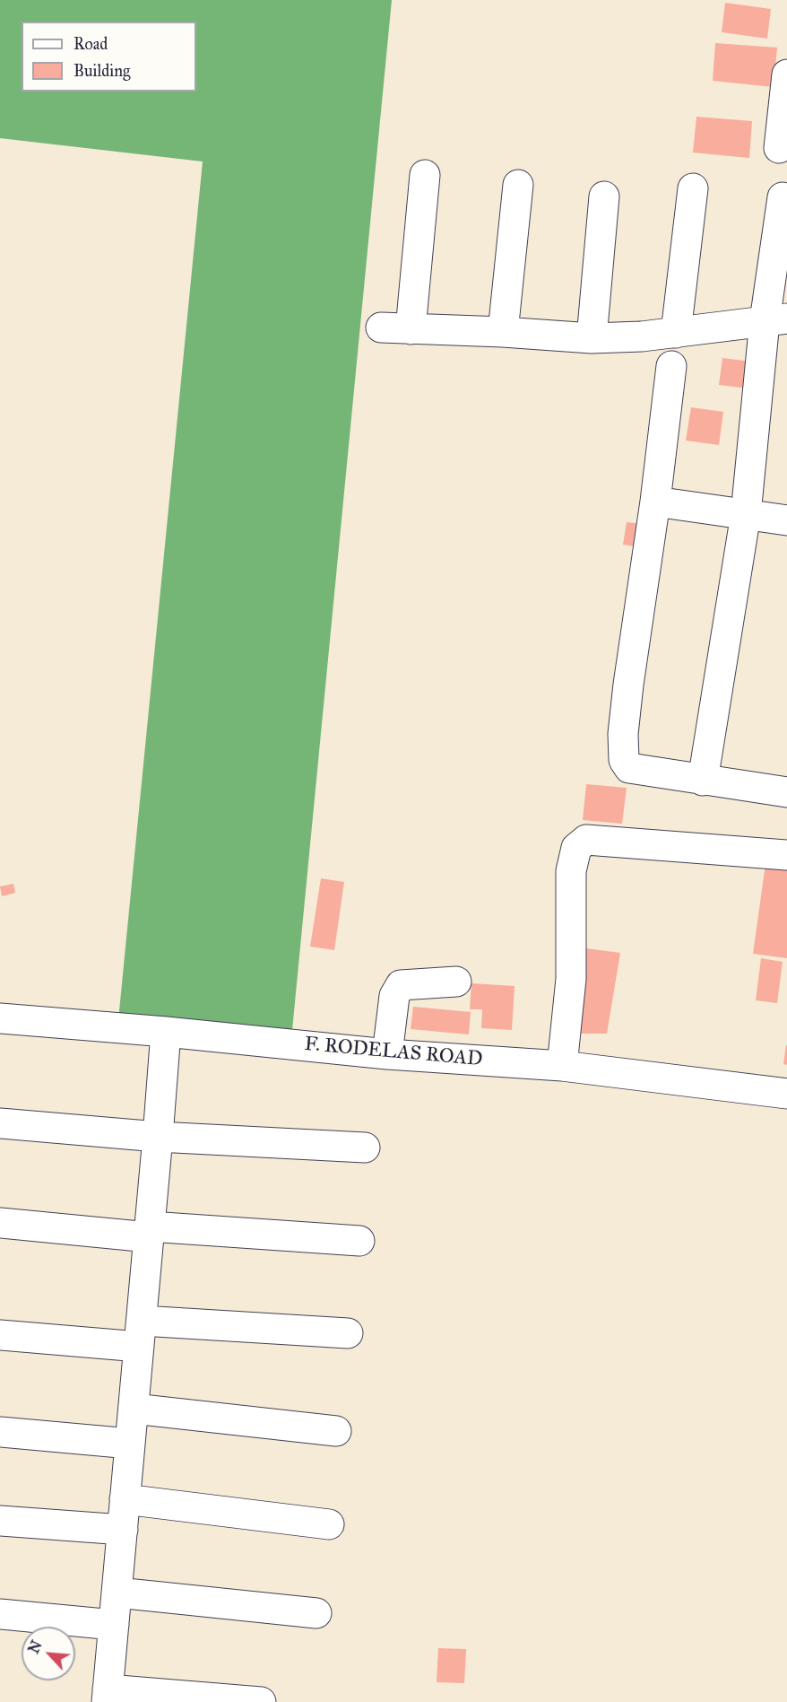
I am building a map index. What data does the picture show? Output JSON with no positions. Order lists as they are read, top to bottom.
{
  "streets": {
    "street": ["F. RODELAS ROAD"]
  },
  "legend": ["Road", "Building"],
  "north": "top left"
}
